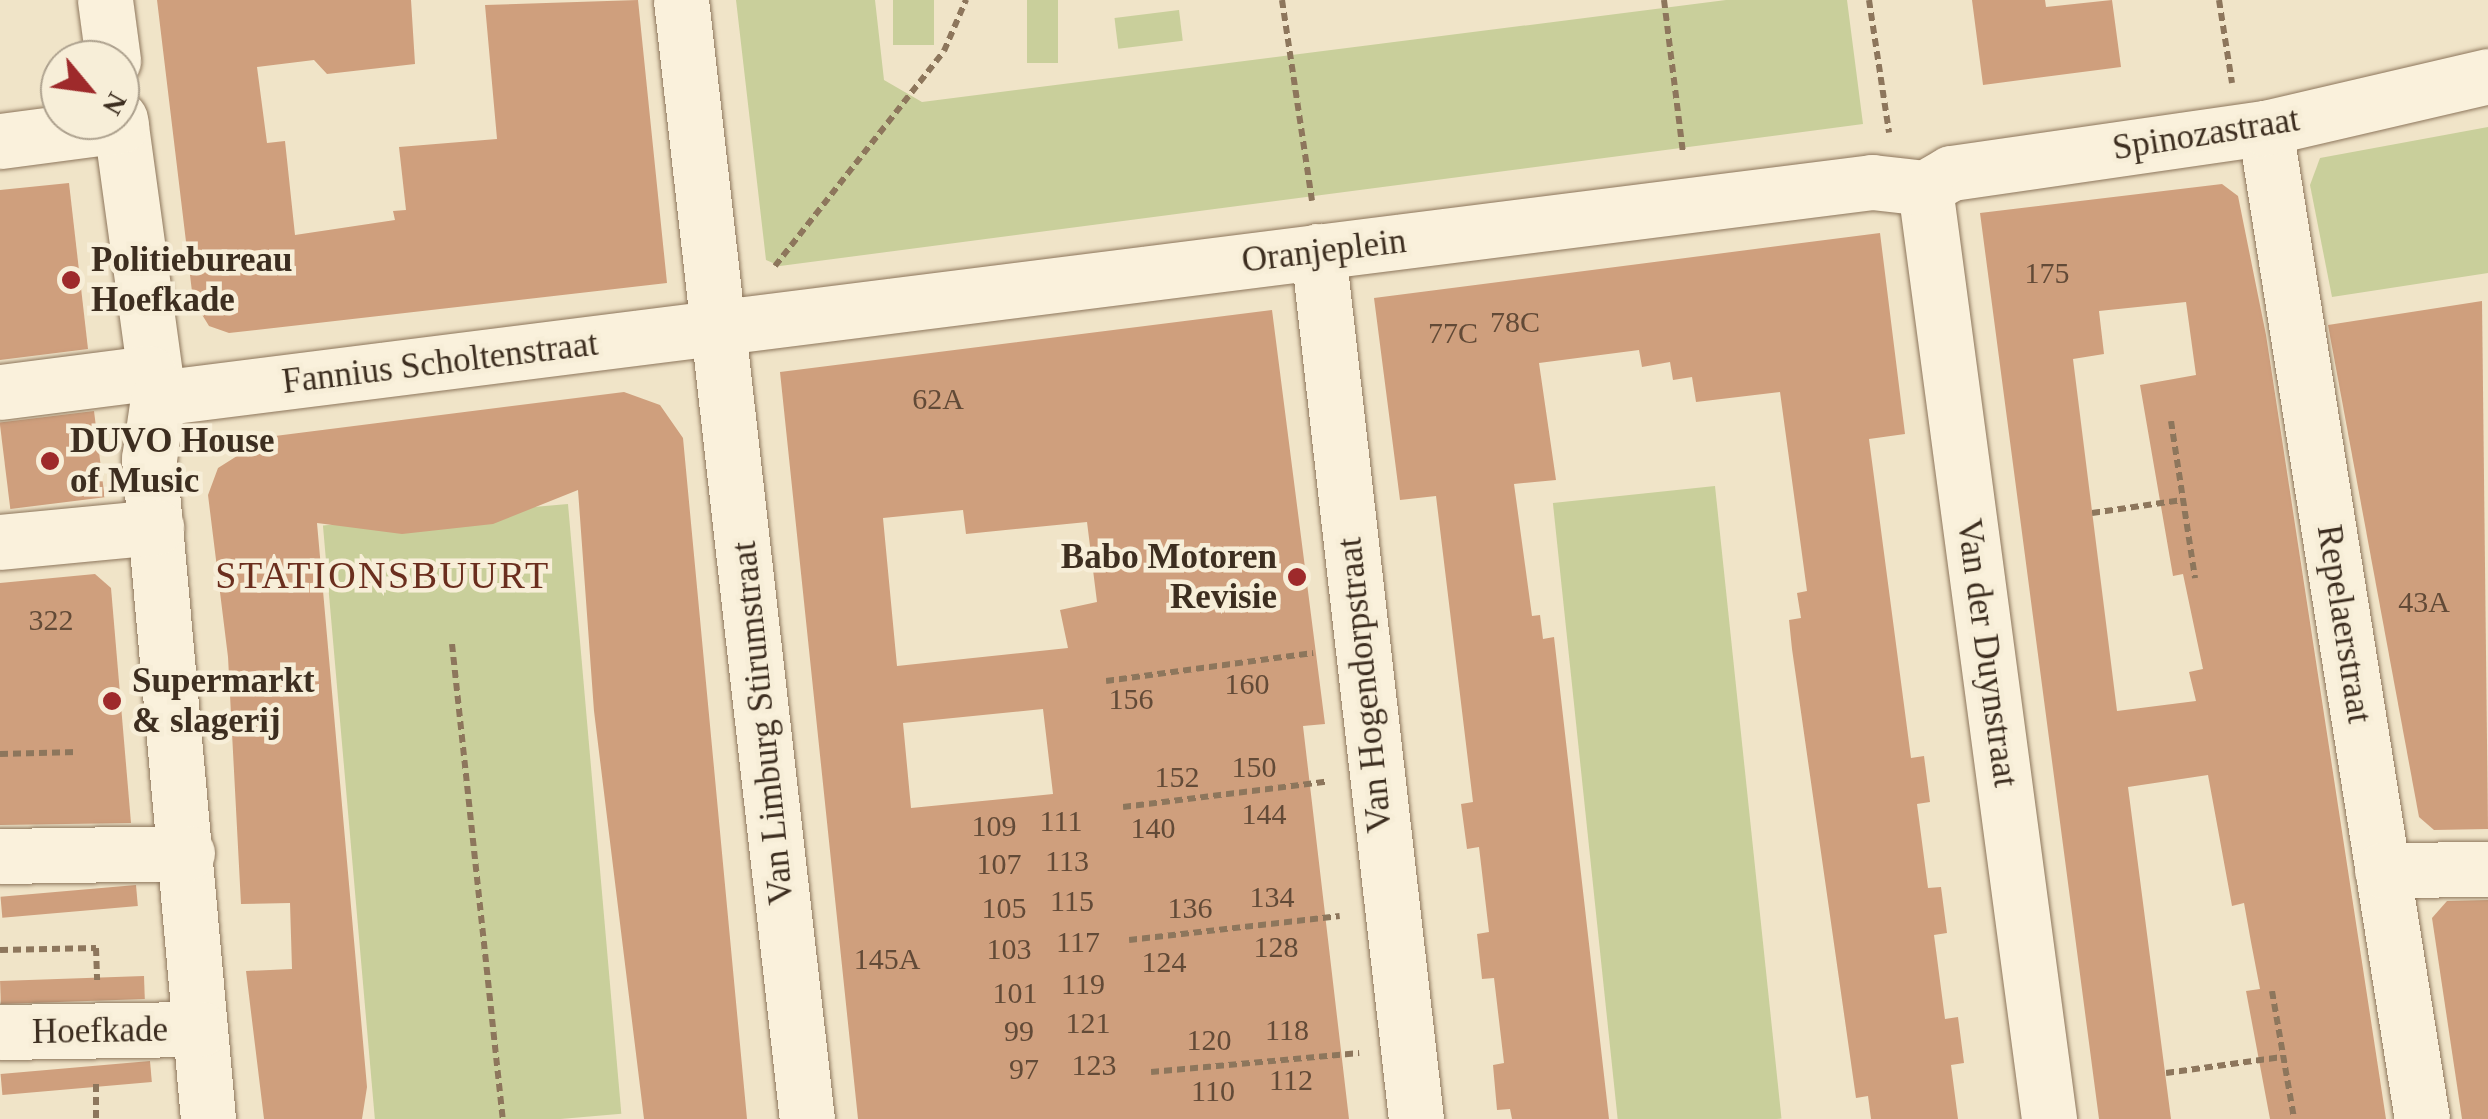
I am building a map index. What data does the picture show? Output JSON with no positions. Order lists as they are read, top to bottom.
{
  "streets": {
    "street": [
      "Spinozastraat",
      "Oranjeplein",
      "Fannius Scholtenstraat",
      "Repelaerstraat",
      "Van der Duynstraat",
      "Van Hogendorpstraat",
      "Van Limburg Stirumstraat",
      "Hoefkade"
    ]
  },
  "crossings": [
    ["Spinozastraat", "Oranjeplein"],
    ["Spinozastraat", "Repelaerstraat"],
    ["Spinozastraat", "Van der Duynstraat"],
    ["Oranjeplein", "Fannius Scholtenstraat"],
    ["Oranjeplein", "Van der Duynstraat"],
    ["Oranjeplein", "Van Hogendorpstraat"],
    ["Oranjeplein", "Van Limburg Stirumstraat"],
    ["Fannius Scholtenstraat", "Van Limburg Stirumstraat"],
    ["Fannius Scholtenstraat", "Hoefkade"]
  ],
  "districts": ["STATIONSBUURT"],
  "places": [
    "Politiebureau Hoefkade",
    "DUVO House of Music",
    "Babo Motoren Revisie",
    "Supermarkt & slagerij"
  ],
  "house_numbers": [
    "175",
    "78C",
    "77C",
    "62A",
    "43A",
    "322",
    "160",
    "156",
    "150",
    "152",
    "144",
    "111",
    "109",
    "140",
    "113",
    "107",
    "134",
    "115",
    "105",
    "136",
    "117",
    "128",
    "103",
    "145A",
    "124",
    "119",
    "101",
    "121",
    "118",
    "99",
    "120",
    "123",
    "97",
    "112",
    "110"
  ],
  "north": "bottom right"
}
